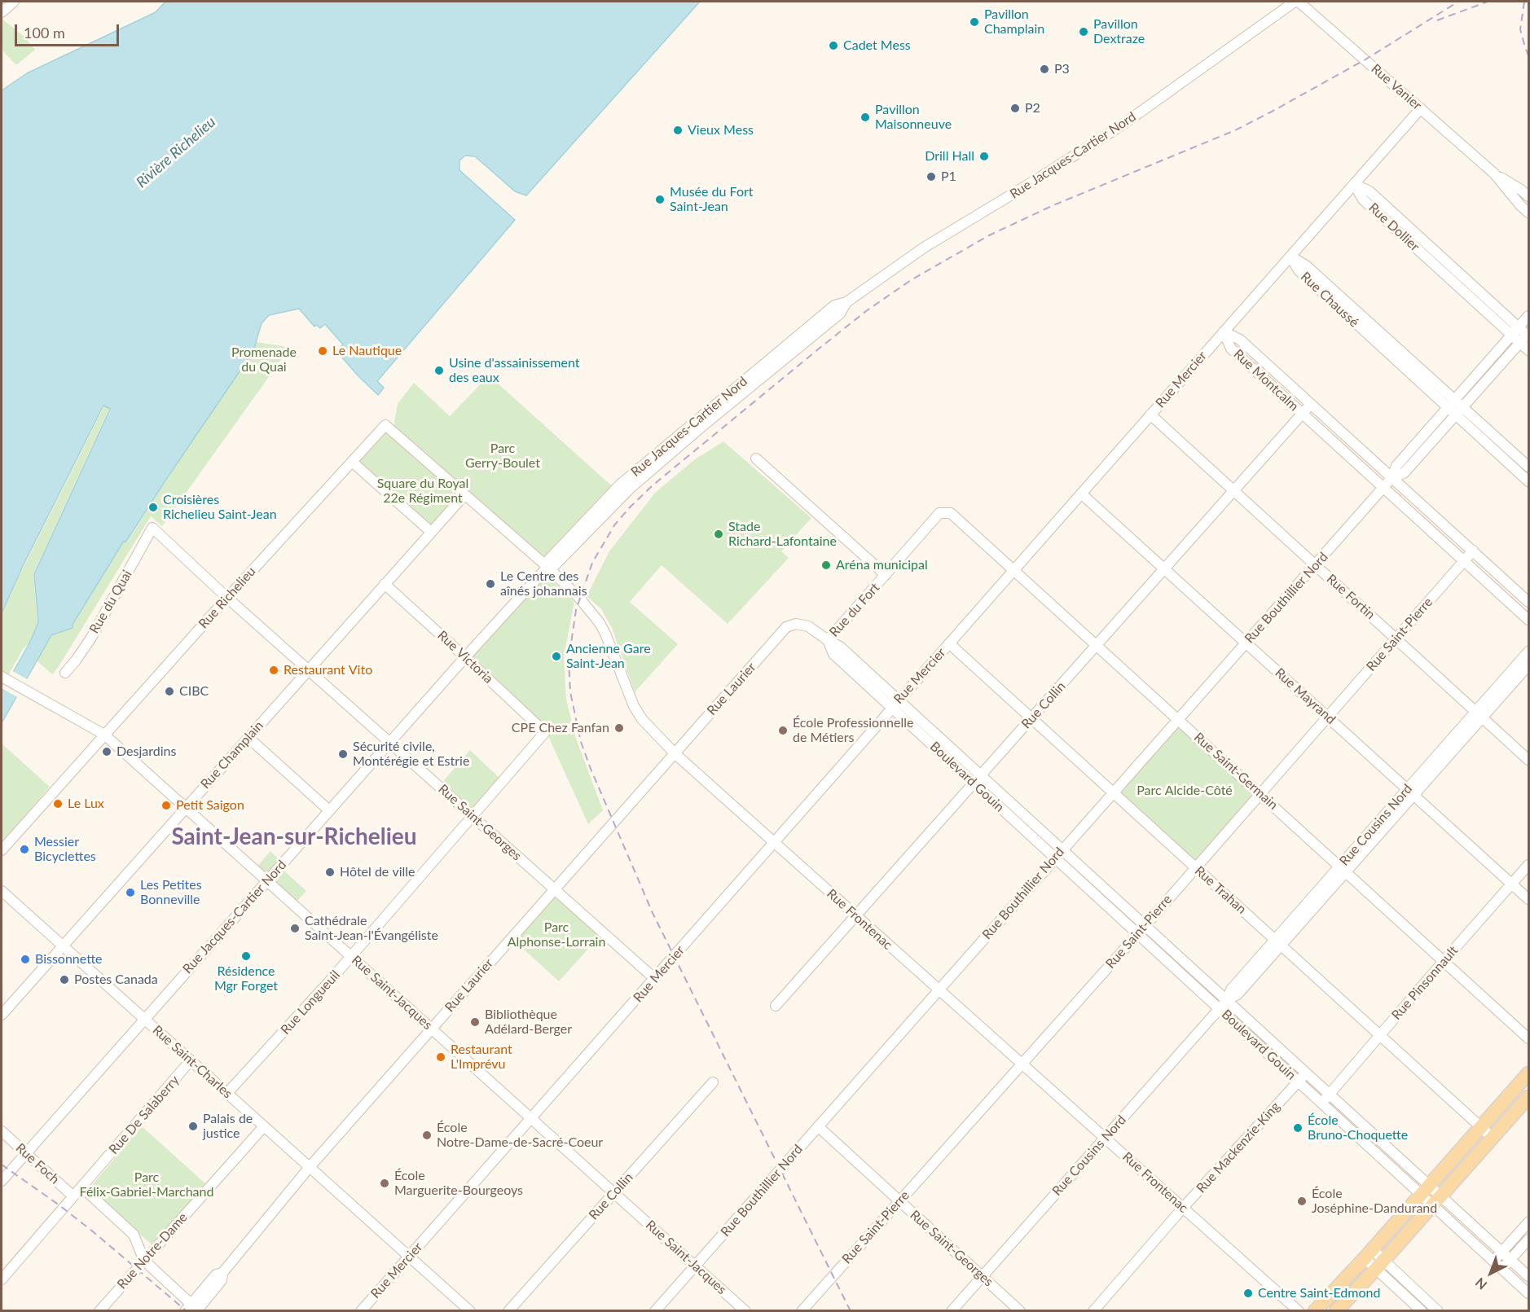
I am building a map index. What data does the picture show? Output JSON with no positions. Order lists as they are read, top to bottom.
{
  "streets": {
    "street": [
      "Rue Vanier",
      "Rue Jacques-Cartier Nord",
      "Rue Dollier",
      "Rue Chaussé",
      "Rue Mercier",
      "Rue Montcalm",
      "Rue Fortin",
      "Rue Richelieu",
      "Rue Bouthillier Nord",
      "Rue du Quai",
      "Rue du Fort",
      "Rue Saint-Pierre",
      "Rue Victoria",
      "Rue Laurier",
      "Rue Mayrand",
      "Rue Collin",
      "Rue Champlain",
      "Rue Saint-Germain",
      "Boulevard Gouin",
      "Rue Saint-Georges",
      "Rue Cousins Nord",
      "Rue Trahan",
      "Rue Frontenac",
      "Rue Pinsonnault",
      "Rue Saint-Jacques",
      "Rue Longueuil",
      "Rue Saint-Charles",
      "Rue De Salaberry",
      "Rue Mackenzie-King",
      "Rue Foch",
      "Rue Notre-Dame"
    ]
  },
  "crossings": [
    ["Rue Vanier", "Rue Mercier"],
    ["Rue Jacques-Cartier Nord", "Rue Victoria"],
    ["Rue Jacques-Cartier Nord", "Rue Saint-Georges"],
    ["Rue Jacques-Cartier Nord", "Rue Frontenac"],
    ["Rue Jacques-Cartier Nord", "Rue Saint-Jacques"],
    ["Rue Jacques-Cartier Nord", "Rue Saint-Charles"],
    ["Rue Jacques-Cartier Nord", "Rue Foch"],
    ["Rue Dollier", "Rue Mercier"],
    ["Rue Dollier", "Rue Bouthillier Nord"],
    ["Rue Chaussé", "Rue Mercier"],
    ["Rue Chaussé", "Rue Bouthillier Nord"],
    ["Rue Mercier", "Rue Montcalm"],
    ["Rue Mercier", "Rue Fortin"],
    ["Rue Mercier", "Rue Mayrand"],
    ["Rue Mercier", "Rue Saint-Germain"],
    ["Rue Mercier", "Boulevard Gouin"],
    ["Rue Mercier", "Rue Saint-Georges"],
    ["Rue Mercier", "Rue Trahan"],
    ["Rue Mercier", "Rue Frontenac"],
    ["Rue Mercier", "Rue Saint-Jacques"],
    ["Rue Mercier", "Rue Saint-Charles"],
    ["Rue Montcalm", "Rue Bouthillier Nord"],
    ["Rue Montcalm", "Rue Saint-Pierre"],
    ["Rue Montcalm", "Rue Collin"],
    ["Rue Fortin", "Rue Bouthillier Nord"],
    ["Rue Fortin", "Rue Saint-Pierre"],
    ["Rue Fortin", "Rue Collin"],
    ["Rue Fortin", "Rue Cousins Nord"],
    ["Rue Richelieu", "Rue Champlain"],
    ["Rue Richelieu", "Rue Saint-Georges"],
    ["Rue Richelieu", "Rue Frontenac"],
    ["Rue Richelieu", "Rue Saint-Jacques"],
    ["Rue Bouthillier Nord", "Rue Mayrand"],
    ["Rue Bouthillier Nord", "Rue Saint-Germain"],
    ["Rue Bouthillier Nord", "Boulevard Gouin"],
    ["Rue Bouthillier Nord", "Rue Saint-Georges"],
    ["Rue Bouthillier Nord", "Rue Trahan"],
    ["Rue Bouthillier Nord", "Rue Frontenac"],
    ["Rue Bouthillier Nord", "Rue Saint-Jacques"],
    ["Rue du Quai", "Rue Saint-Georges"],
    ["Rue du Fort", "Rue Laurier"],
    ["Rue du Fort", "Rue Saint-Germain"],
    ["Rue du Fort", "Boulevard Gouin"],
    ["Rue Saint-Pierre", "Rue Mayrand"],
    ["Rue Saint-Pierre", "Rue Saint-Germain"],
    ["Rue Saint-Pierre", "Boulevard Gouin"],
    ["Rue Saint-Pierre", "Rue Saint-Georges"],
    ["Rue Saint-Pierre", "Rue Trahan"],
    ["Rue Saint-Pierre", "Rue Frontenac"],
    ["Rue Victoria", "Rue Champlain"],
    ["Rue Victoria", "Rue Longueuil"],
    ["Rue Laurier", "Boulevard Gouin"],
    ["Rue Laurier", "Rue Saint-Georges"],
    ["Rue Laurier", "Rue Frontenac"],
    ["Rue Laurier", "Rue Saint-Jacques"],
    ["Rue Laurier", "Rue Saint-Charles"],
    ["Rue Mayrand", "Rue Collin"],
    ["Rue Mayrand", "Rue Cousins Nord"],
    ["Rue Mayrand", "Rue Pinsonnault"],
    ["Rue Collin", "Rue Saint-Germain"],
    ["Rue Collin", "Boulevard Gouin"],
    ["Rue Collin", "Rue Trahan"],
    ["Rue Collin", "Rue Frontenac"],
    ["Rue Collin", "Rue Saint-Jacques"],
    ["Rue Champlain", "Rue Saint-Georges"],
    ["Rue Champlain", "Rue Frontenac"],
    ["Rue Champlain", "Rue Saint-Jacques"],
    ["Rue Champlain", "Rue Saint-Charles"],
    ["Rue Saint-Germain", "Rue Cousins Nord"],
    ["Rue Saint-Germain", "Rue Pinsonnault"],
    ["Boulevard Gouin", "Rue Cousins Nord"],
    ["Boulevard Gouin", "Rue Pinsonnault"],
    ["Boulevard Gouin", "Rue Mackenzie-King"],
    ["Rue Saint-Georges", "Rue Cousins Nord"],
    ["Rue Saint-Georges", "Rue Longueuil"],
    ["Rue Cousins Nord", "Rue Trahan"],
    ["Rue Cousins Nord", "Rue Frontenac"],
    ["Rue Trahan", "Rue Pinsonnault"],
    ["Rue Frontenac", "Rue Mackenzie-King"],
    ["Rue Saint-Jacques", "Rue Longueuil"],
    ["Rue Longueuil", "Rue Saint-Charles"],
    ["Rue Saint-Charles", "Rue De Salaberry"],
    ["Rue Saint-Charles", "Rue Notre-Dame"],
    ["Rue De Salaberry", "Rue Foch"]
  ],
  "districts": ["Saint-Jean-sur-Richelieu"],
  "water": ["Rivière Richelieu"],
  "parks": [
    "Promenade du Quai",
    "Parc Gerry-Boulet",
    "Square du Royal 22e Régiment",
    "Parc Alcide-Côté",
    "Parc Alphonse-Lorrain",
    "Parc Félix-Gabriel-Marchand"
  ],
  "places": [
    "Pavillon Champlain",
    "Pavillon Dextraze",
    "Cadet Mess",
    "P3",
    "P2",
    "Pavillon Maisonneuve",
    "Vieux Mess",
    "Drill Hall",
    "P1",
    "Musée du Fort Saint-Jean",
    "Le Nautique",
    "Usine d'assainissement des eaux",
    "Croisières Richelieu Saint-Jean",
    "Stade Richard-Lafontaine",
    "Aréna municipal",
    "Le Centre des aînés johannais",
    "Ancienne Gare Saint-Jean",
    "Restaurant Vito",
    "CIBC",
    "CPE Chez Fanfan",
    "École Professionnelle de Métiers",
    "Desjardins",
    "Sécurité civile, Montérégie et Estrie",
    "Le Lux",
    "Petit Saigon",
    "Messier Bicyclettes",
    "Hôtel de ville",
    "Les Petites Bonneville",
    "Cathédrale Saint-Jean-l'Évangéliste",
    "Résidence Mgr Forget",
    "Bissonnette",
    "Postes Canada",
    "Bibliothèque Adélard-Berger",
    "Restaurant L'Imprévu",
    "Palais de justice",
    "École Bruno-Choquette",
    "École Notre-Dame-de-Sacré-Coeur",
    "École Marguerite-Bourgeoys",
    "École Joséphine-Dandurand",
    "Centre Saint-Edmond"
  ],
  "scale_bar": "100 m",
  "north": "bottom left"
}
